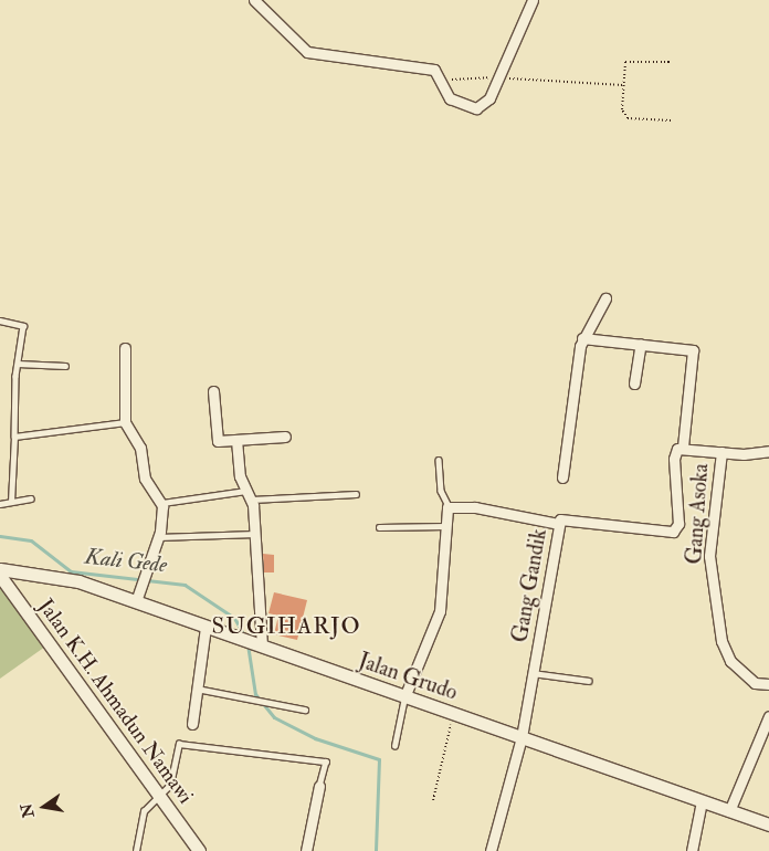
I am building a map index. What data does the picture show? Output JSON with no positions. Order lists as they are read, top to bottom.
{
  "streets": {
    "street": [
      "Gang Asoka",
      "Gang Gandik",
      "Jalan Grudo",
      "Jalan K.H. Ahmadun Namawi"
    ]
  },
  "crossings": [
    ["Gang Gandik", "Jalan Grudo"]
  ],
  "districts": ["SUGIHARJO"],
  "water": ["Kali Gede"],
  "north": "left"
}
